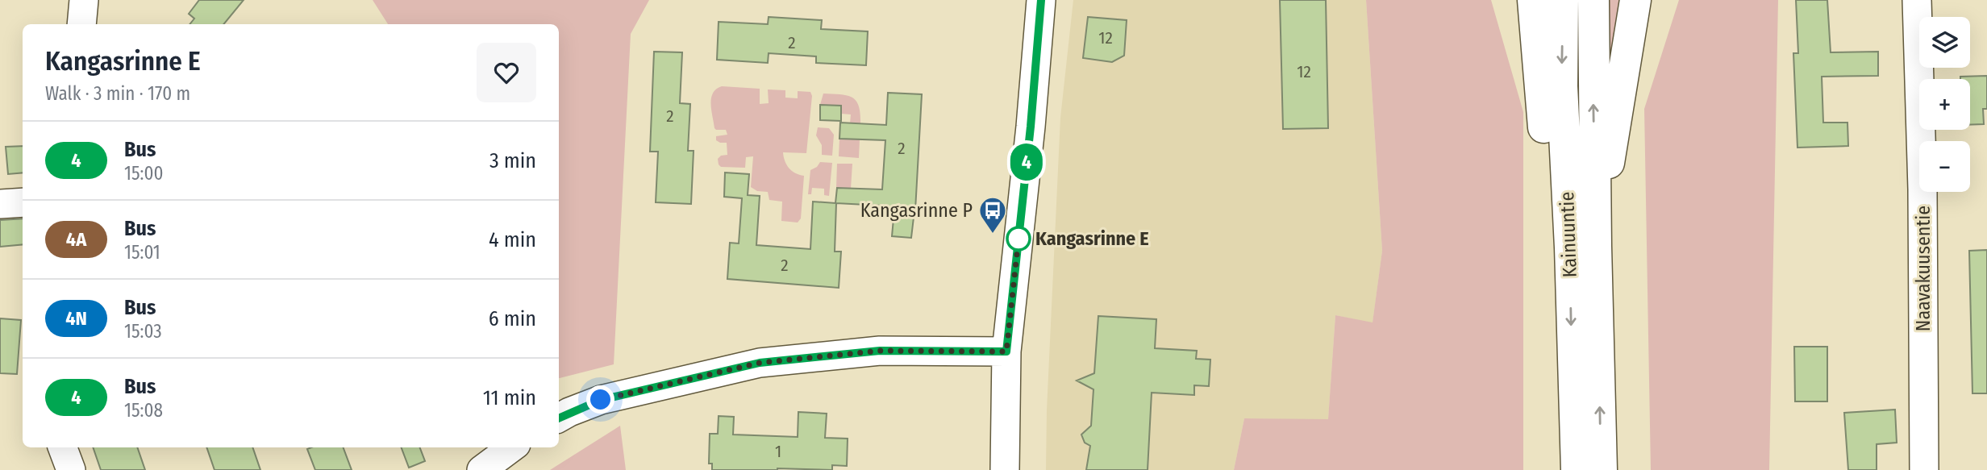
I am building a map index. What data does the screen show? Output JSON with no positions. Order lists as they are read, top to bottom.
{
  "streets": {
    "highway": ["Kainuuntie"],
    "street": ["Naavakuusentie"]
  },
  "places": {
    "bus stop": ["Kangasrinne P"],
    "other": ["Kangasrinne E"]
  },
  "lines": ["bus line 4"],
  "house_numbers": [
    "12",
    "2",
    "12",
    "2",
    "2",
    "2",
    "1"
  ],
  "page": {
    "on_map": "4",
    "map_buttons": ["+", "−"],
    "heading": ["Kangasrinne E", "Walk · 3 min · 170 m"],
    "list": [
      {
        "mark": "4",
        "name": "Bus",
        "note": "15:00",
        "value": "3 min"
      },
      {
        "mark": "4A",
        "name": "Bus",
        "note": "15:01",
        "value": "4 min"
      },
      {
        "mark": "4N",
        "name": "Bus",
        "note": "15:03",
        "value": "6 min"
      },
      {
        "mark": "4",
        "name": "Bus",
        "note": "15:08",
        "value": "11 min"
      }
    ]
  }
}
